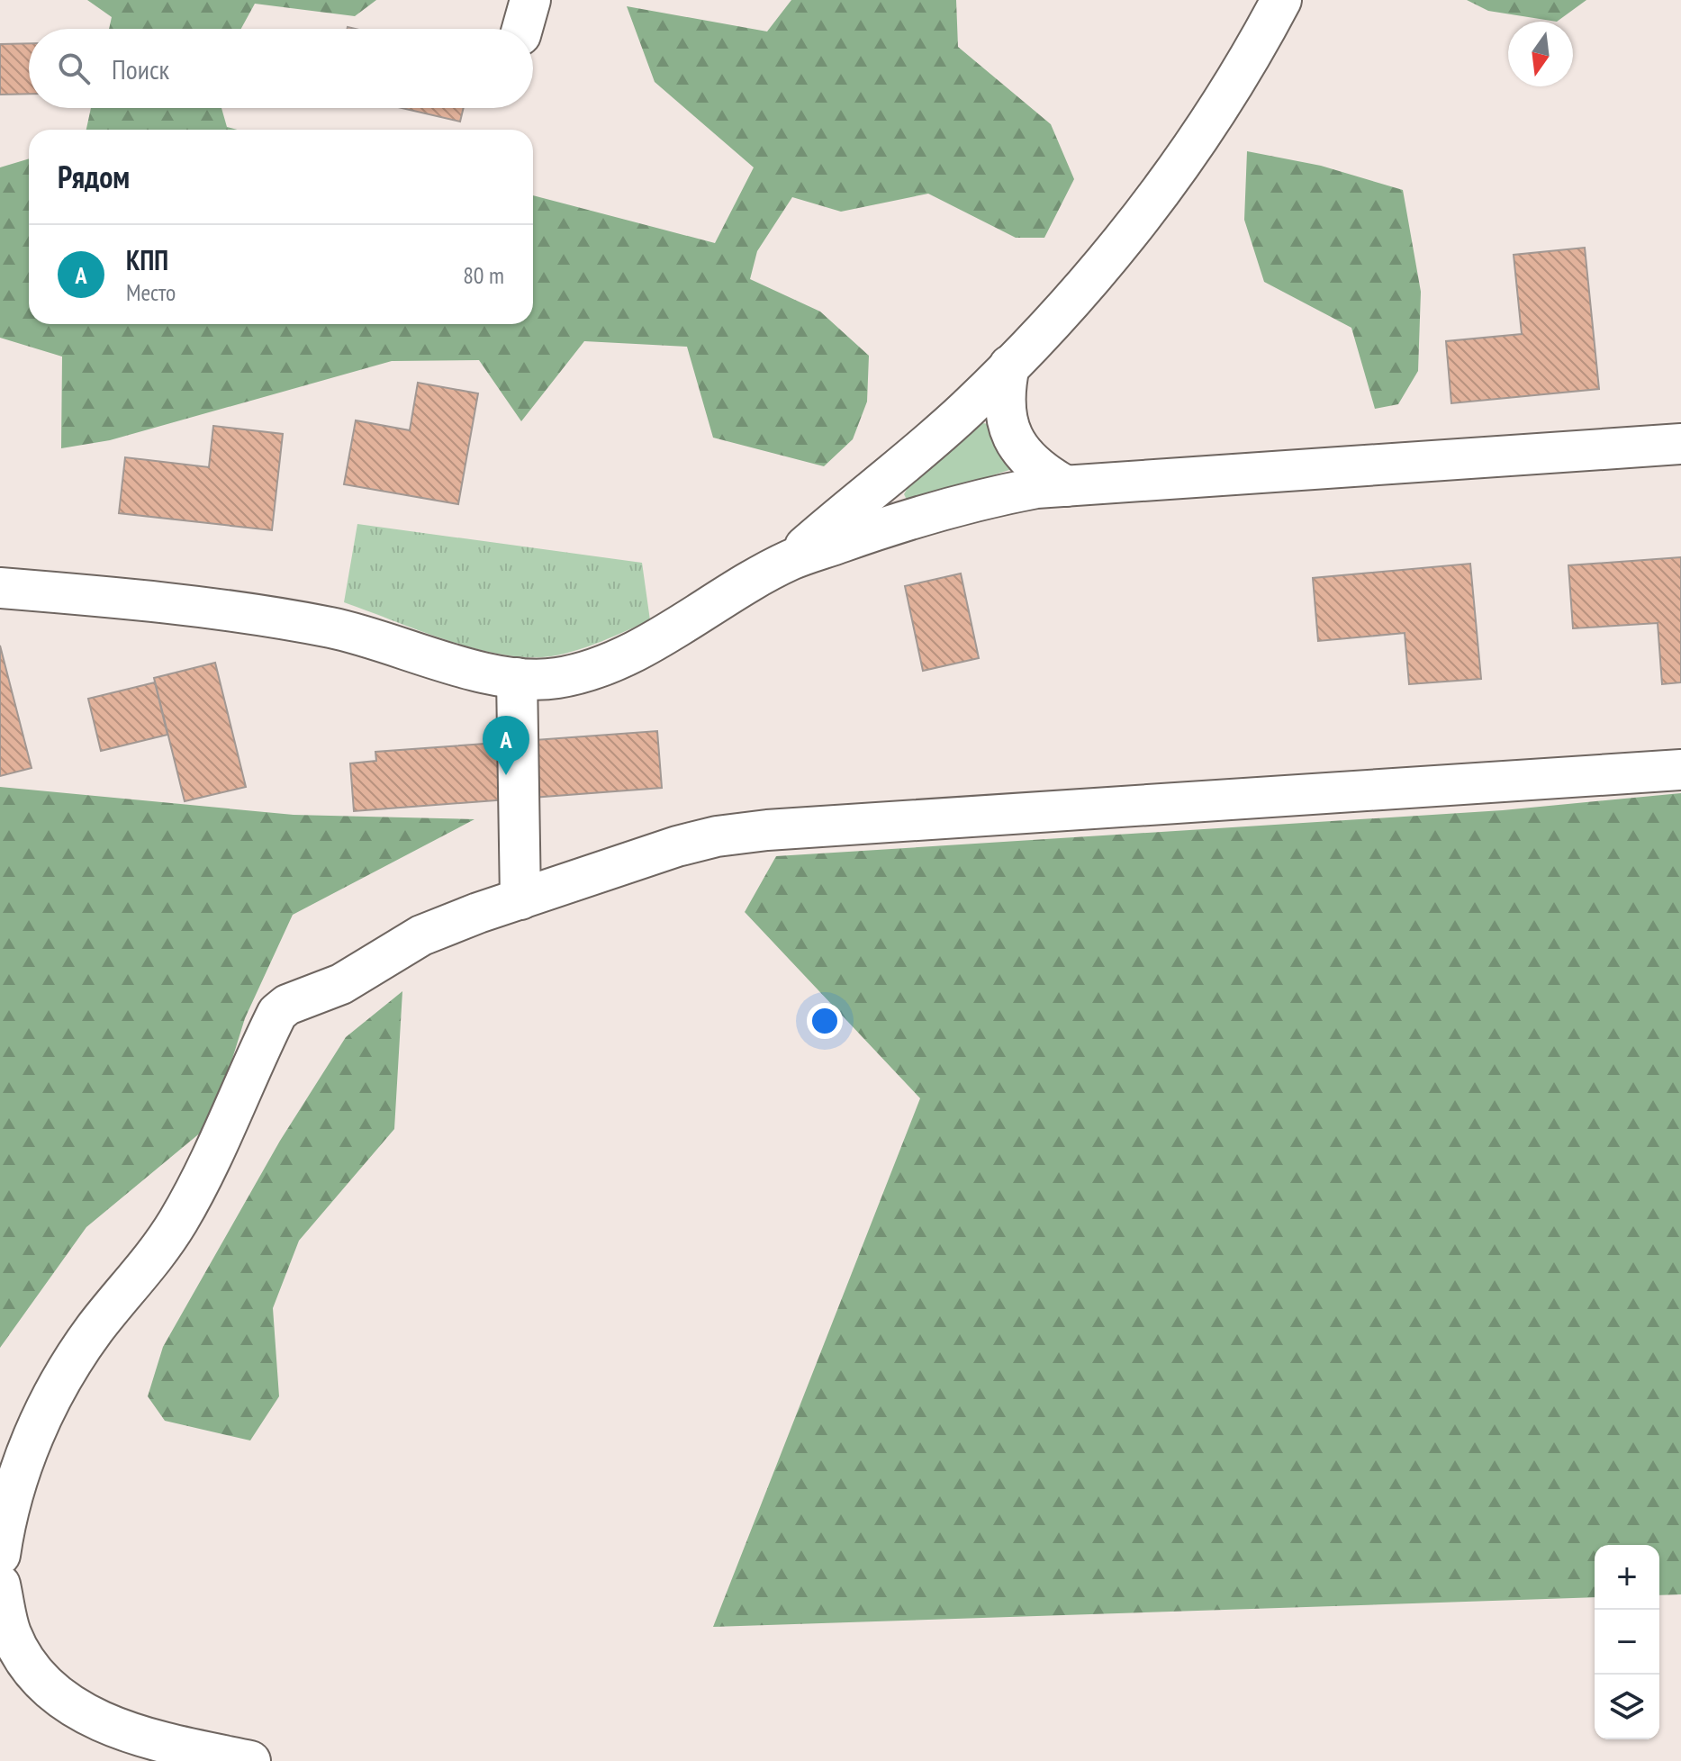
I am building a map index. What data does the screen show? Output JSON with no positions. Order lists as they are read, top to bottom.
{
  "north": "bottom",
  "page": {
    "search": "Поиск",
    "heading": "Рядом",
    "list": [
      {
        "mark": "A",
        "name": "КПП",
        "note": "Место",
        "value": "80 m"
      }
    ],
    "pins": "A",
    "map_buttons": ["+", "−"]
  }
}
